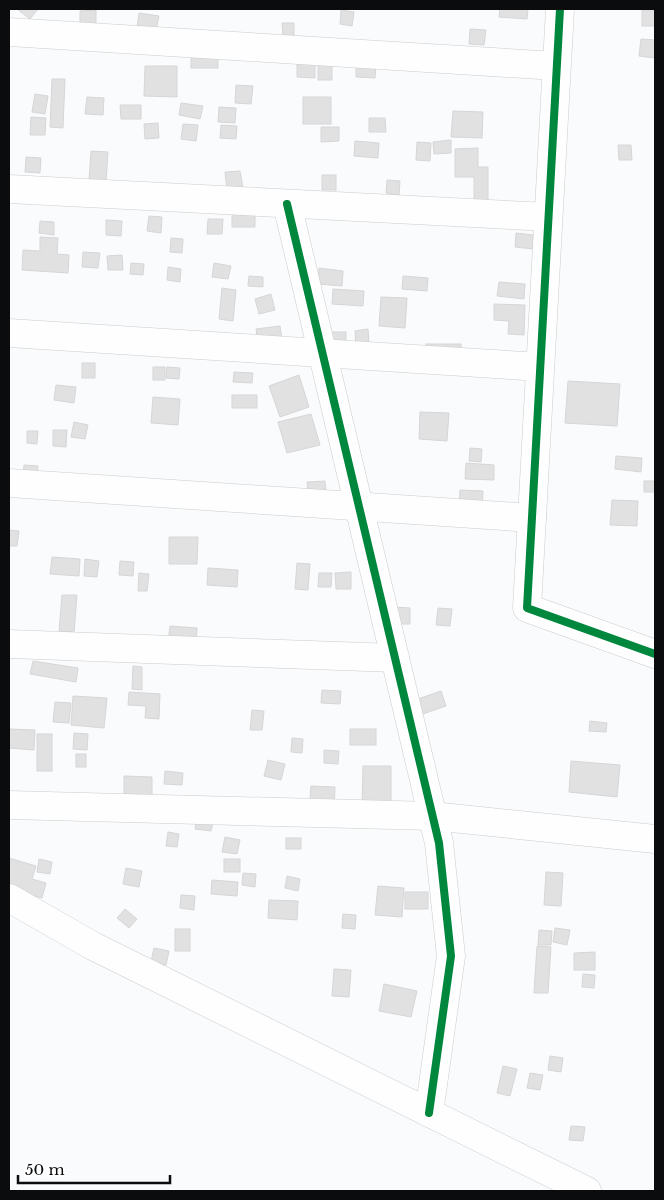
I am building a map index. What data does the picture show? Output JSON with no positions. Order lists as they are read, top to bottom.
{
  "scale_bar": "50 m"
}
